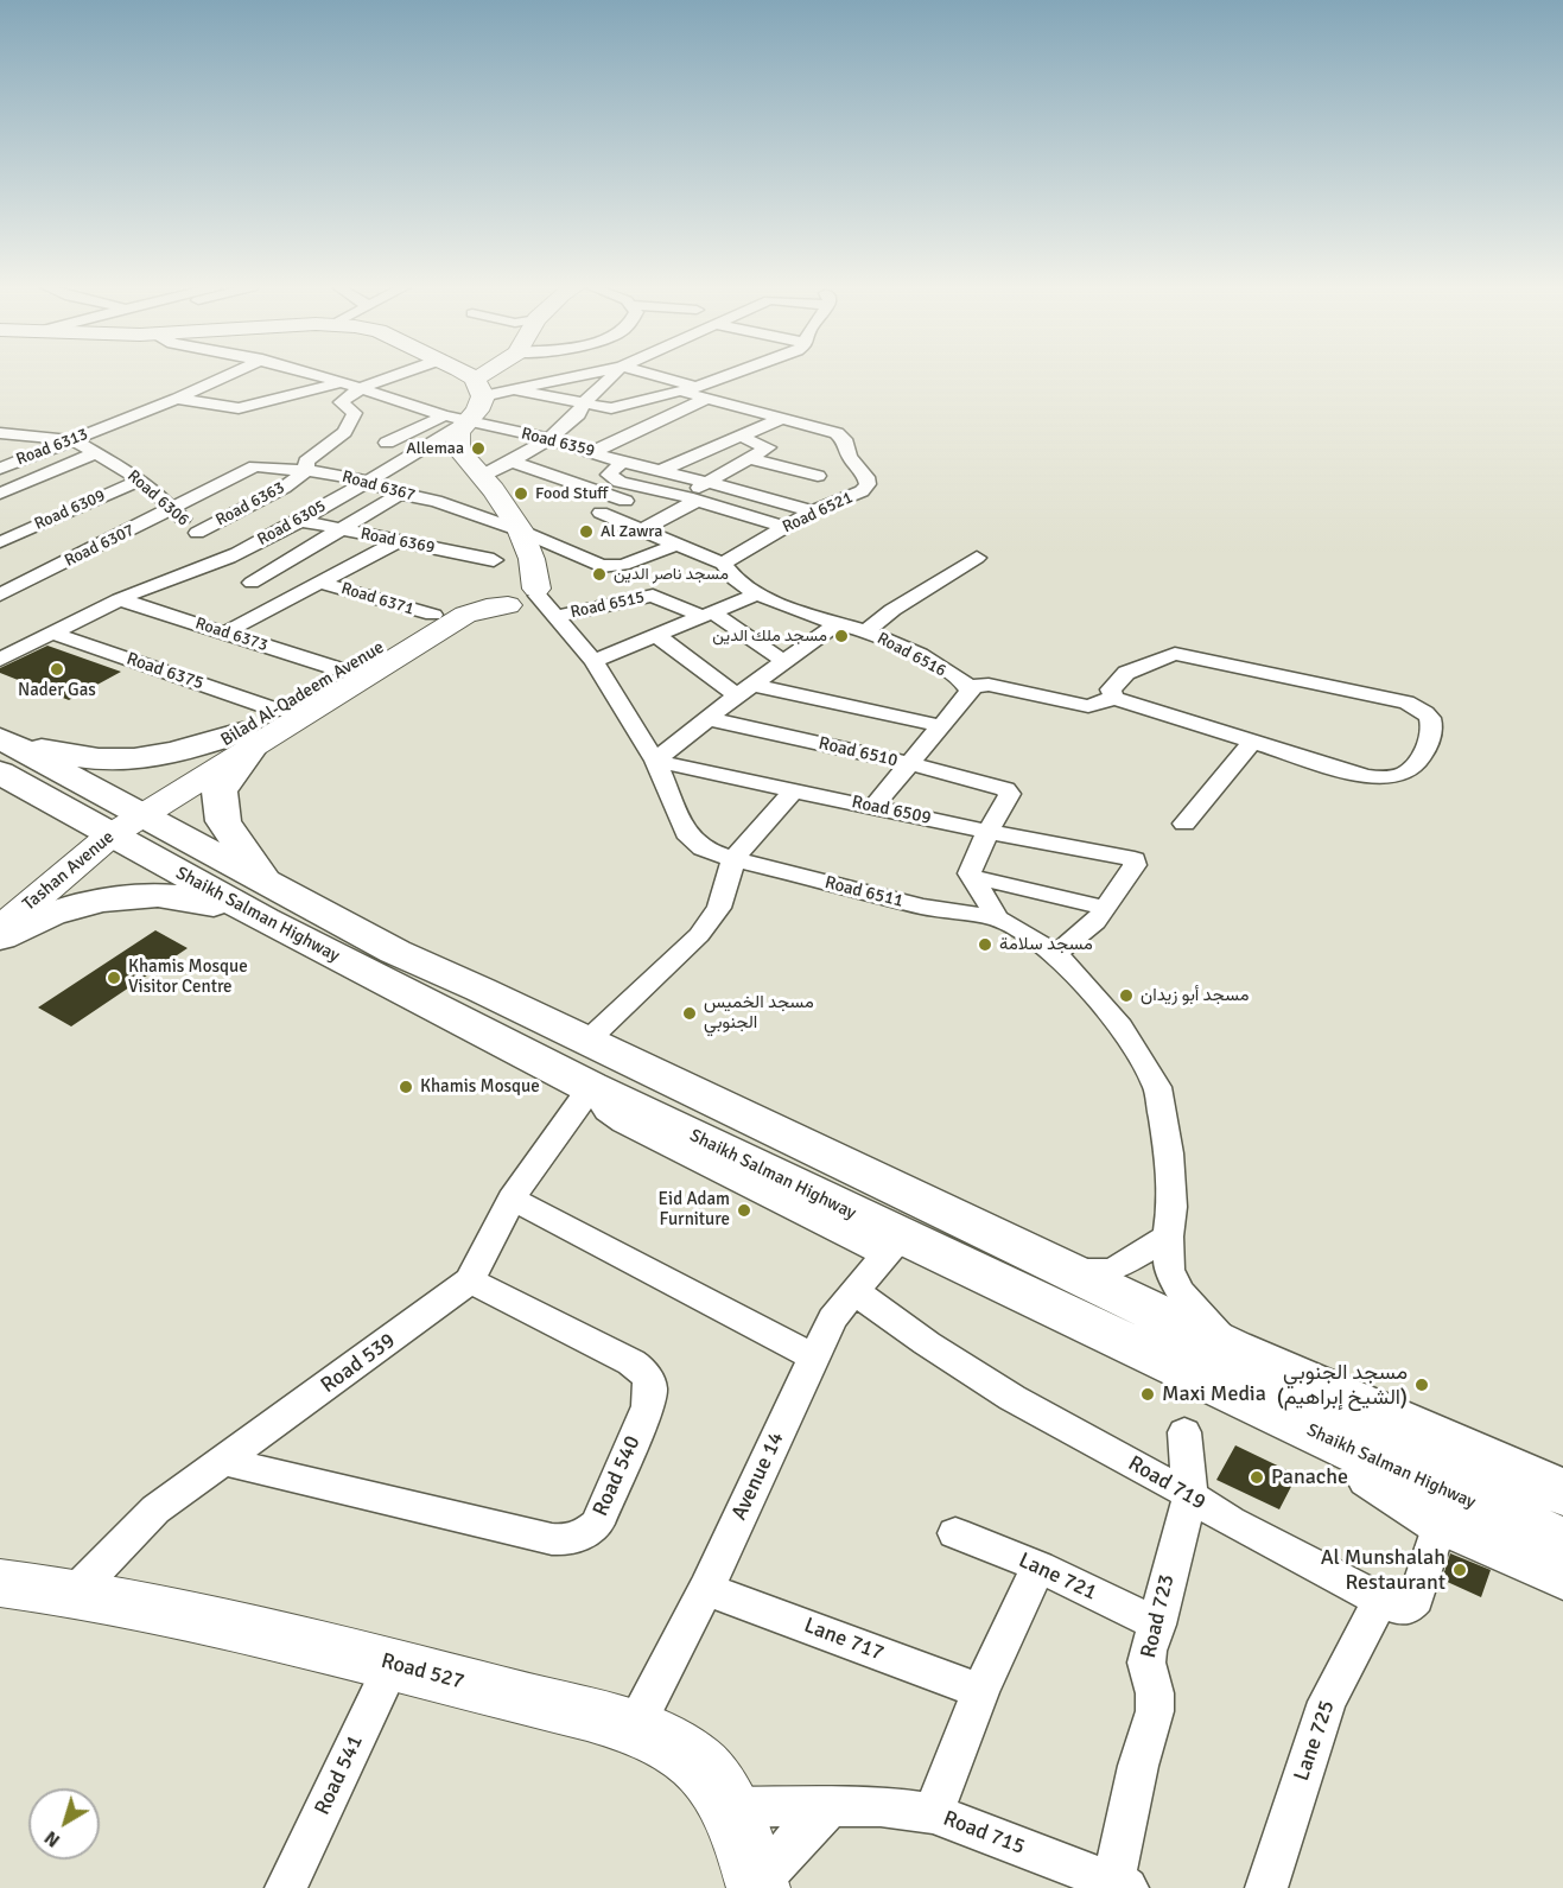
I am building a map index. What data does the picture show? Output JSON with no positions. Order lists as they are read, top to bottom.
{
  "streets": {
    "main road": ["Shaikh Salman Highway"],
    "street": [
      "Road 6359",
      "Road 6313",
      "Road 6367",
      "Road 6306",
      "Road 6363",
      "Road 6309",
      "Road 6521",
      "Road 6305",
      "Road 6369",
      "Road 6307",
      "Road 6371",
      "Road 6515",
      "Road 6373",
      "Road 6516",
      "Road 6375",
      "Bilad Al-Qadeem Avenue",
      "Road 6510",
      "Road 6509",
      "Tashan Avenue",
      "Road 6511",
      "Road 539",
      "Road 540",
      "Avenue 14",
      "Road 719",
      "Lane 721",
      "Road 723",
      "Lane 717",
      "Road 527",
      "Lane 725",
      "Road 541",
      "Road 715"
    ]
  },
  "crossings": [
    ["Road 6359", "Road 6521"],
    ["Road 6359", "Road 6305"],
    ["Road 6313", "Road 6306"],
    ["Road 6367", "Road 6363"],
    ["Road 6367", "Road 6305"],
    ["Road 6367", "Road 6307"],
    ["Road 6367", "Road 6516"],
    ["Road 6306", "Road 6363"],
    ["Road 6306", "Road 6309"],
    ["Road 6306", "Road 6305"],
    ["Road 6306", "Road 6307"],
    ["Road 6521", "Road 6516"],
    ["Road 6305", "Road 6369"],
    ["Road 6369", "Road 6371"],
    ["Road 6369", "Road 6515"],
    ["Road 6369", "Bilad Al-Qadeem Avenue"],
    ["Road 6371", "Road 6373"],
    ["Road 6371", "Bilad Al-Qadeem Avenue"],
    ["Road 6373", "Bilad Al-Qadeem Avenue"],
    ["Road 6375", "Bilad Al-Qadeem Avenue"],
    ["Bilad Al-Qadeem Avenue", "Tashan Avenue"],
    ["Bilad Al-Qadeem Avenue", "Shaikh Salman Highway"],
    ["Road 6510", "Road 6509"],
    ["Tashan Avenue", "Shaikh Salman Highway"],
    ["Shaikh Salman Highway", "Road 539"],
    ["Shaikh Salman Highway", "Avenue 14"],
    ["Road 539", "Road 540"],
    ["Road 539", "Road 527"],
    ["Avenue 14", "Road 719"],
    ["Avenue 14", "Lane 717"],
    ["Avenue 14", "Road 527"],
    ["Road 719", "Road 723"],
    ["Road 719", "Lane 725"],
    ["Lane 721", "Road 723"],
    ["Road 723", "Road 715"],
    ["Road 527", "Road 541"],
    ["Road 527", "Road 715"]
  ],
  "places": [
    "Allemaa",
    "Food Stuff",
    "Al Zawra",
    "مسجد ناصر الدين",
    "مسجد ملك الدين",
    "Nader Gas",
    "مسجد سلامة",
    "Khamis Mosque Visitor Centre",
    "مسجد أبو زيدان",
    "مسجد الخميس الجنوبي",
    "Khamis Mosque",
    "Eid Adam Furniture",
    "مسجد الجنوبي (الشيخ إبراهيم)",
    "Maxi Media",
    "Panache",
    "Al Munshalah Restaurant"
  ],
  "north": "bottom left"
}
